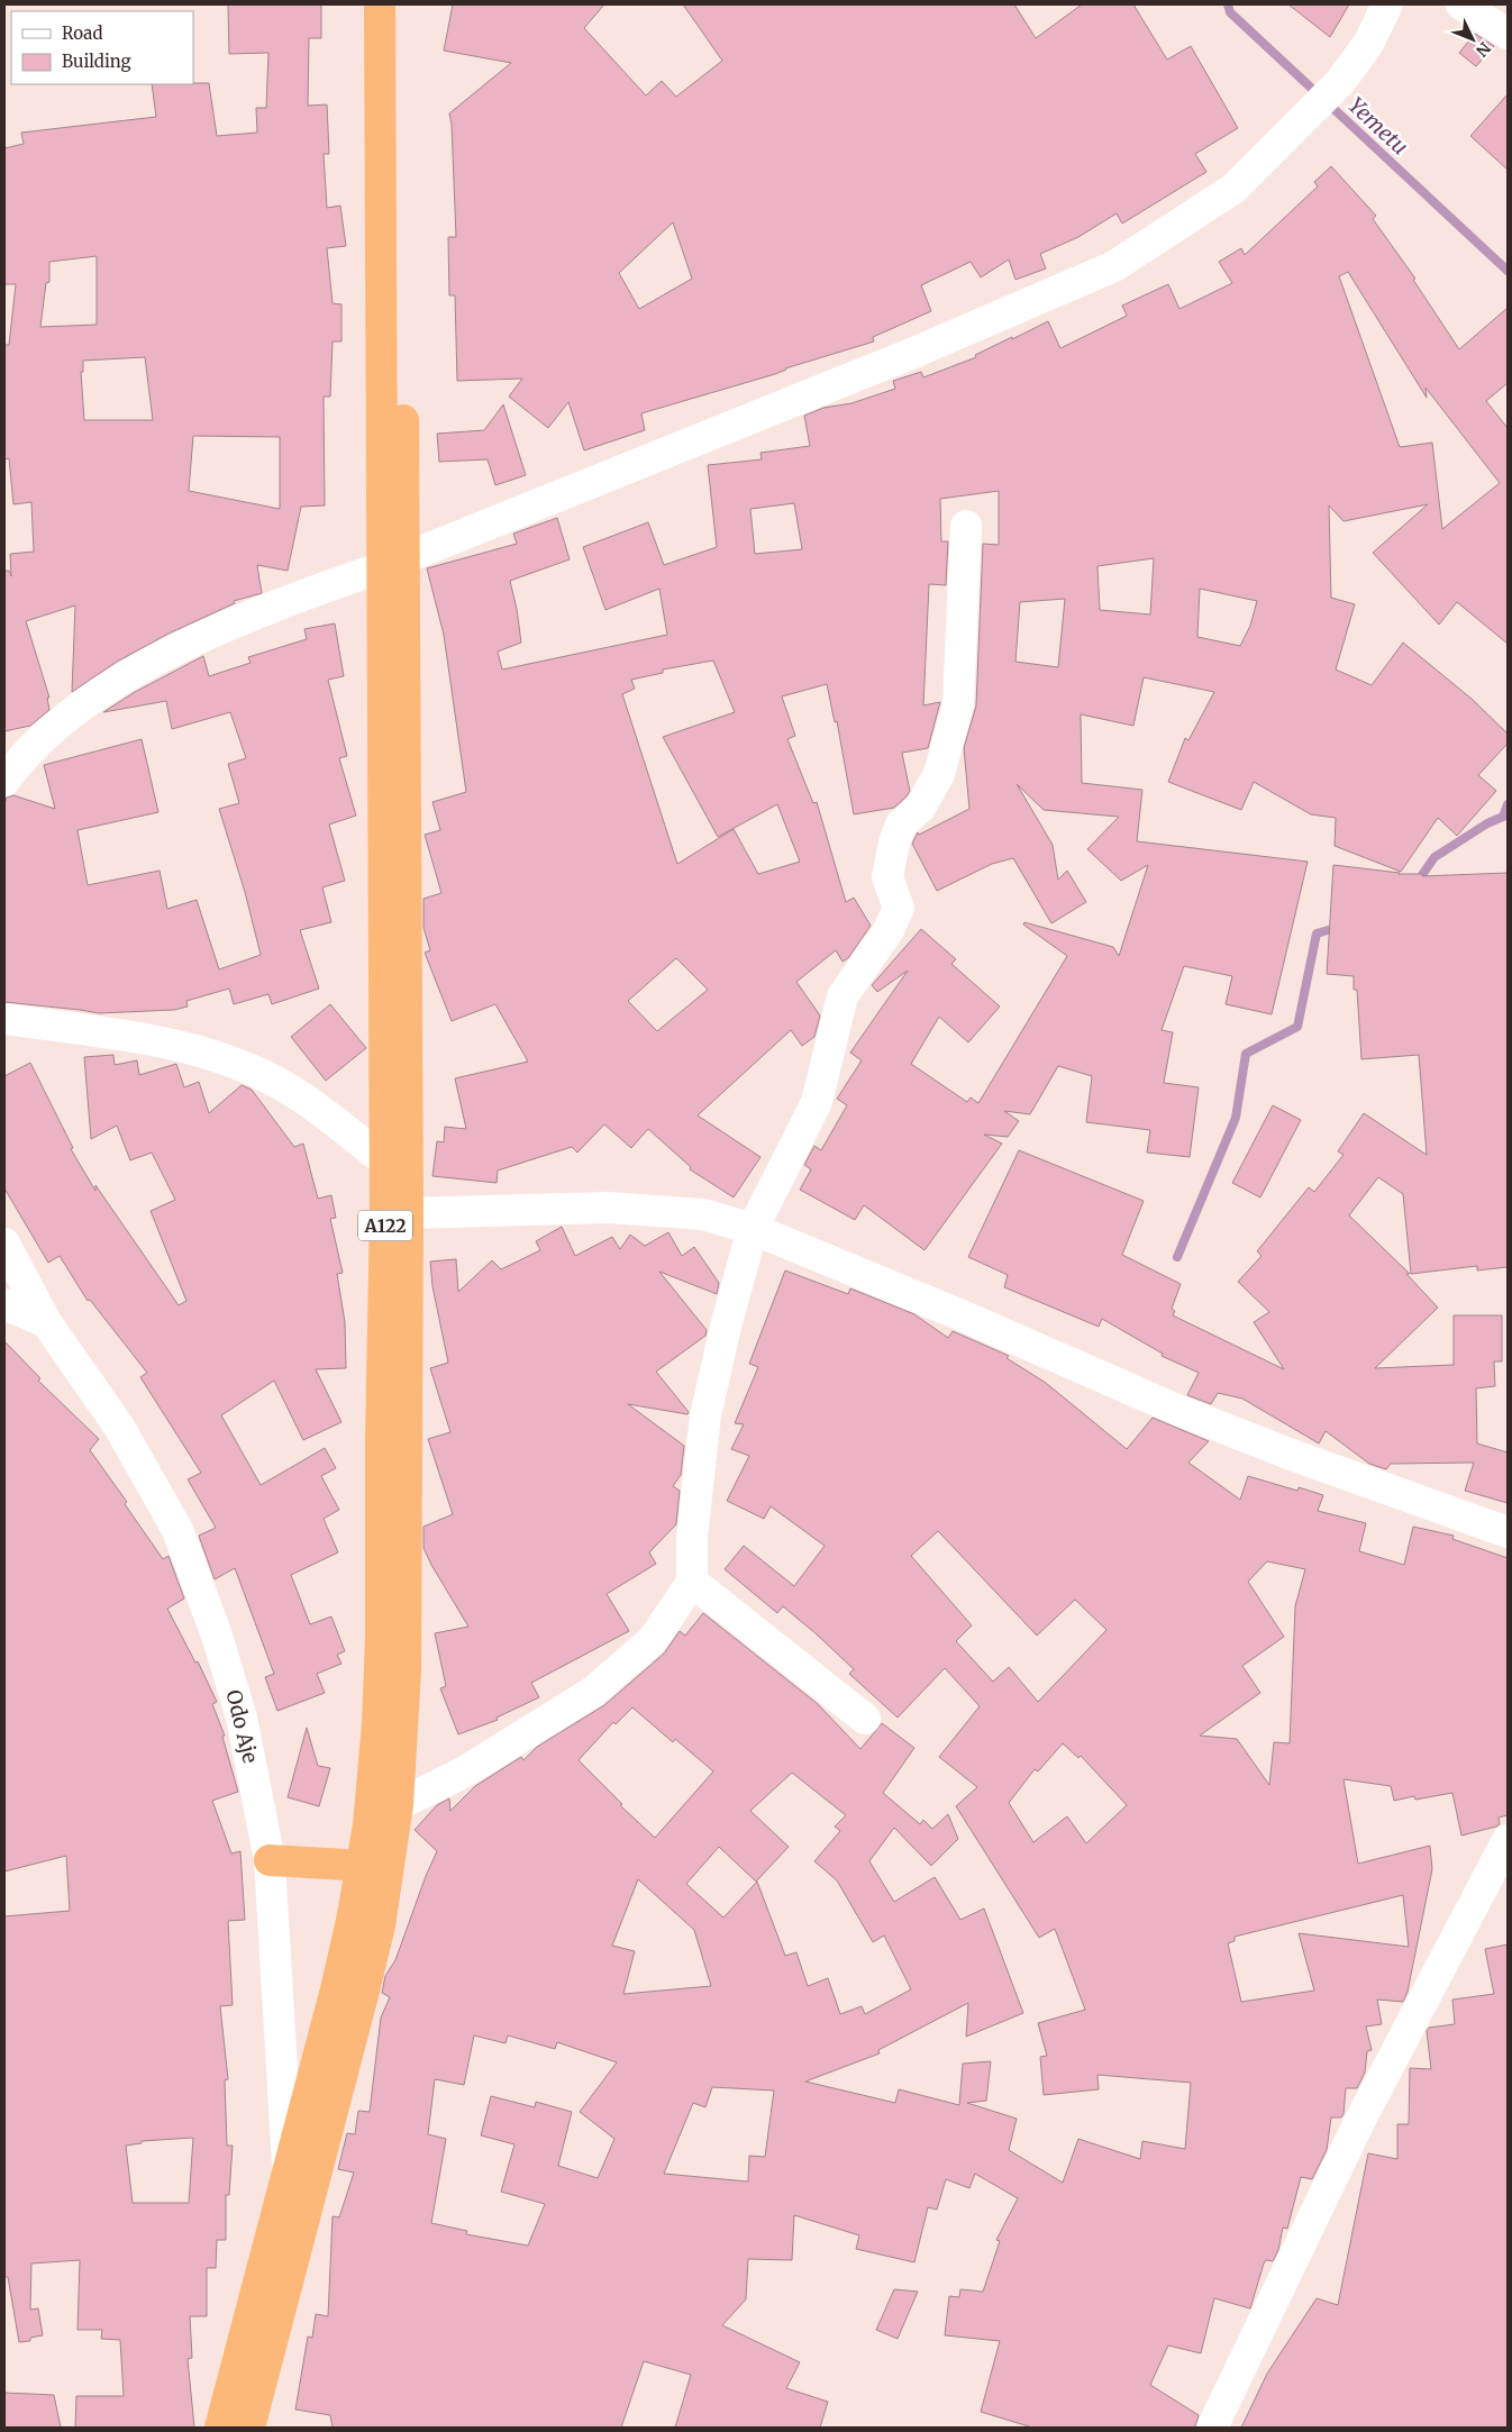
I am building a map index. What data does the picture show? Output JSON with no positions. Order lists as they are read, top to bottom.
{
  "streets": {
    "highway": ["A122"],
    "street": ["Odo Aje"]
  },
  "crossings": [
    ["A122", "Odo Aje"]
  ],
  "water": ["Yemetu"],
  "legend": ["Road", "Building"],
  "north": "bottom right"
}
